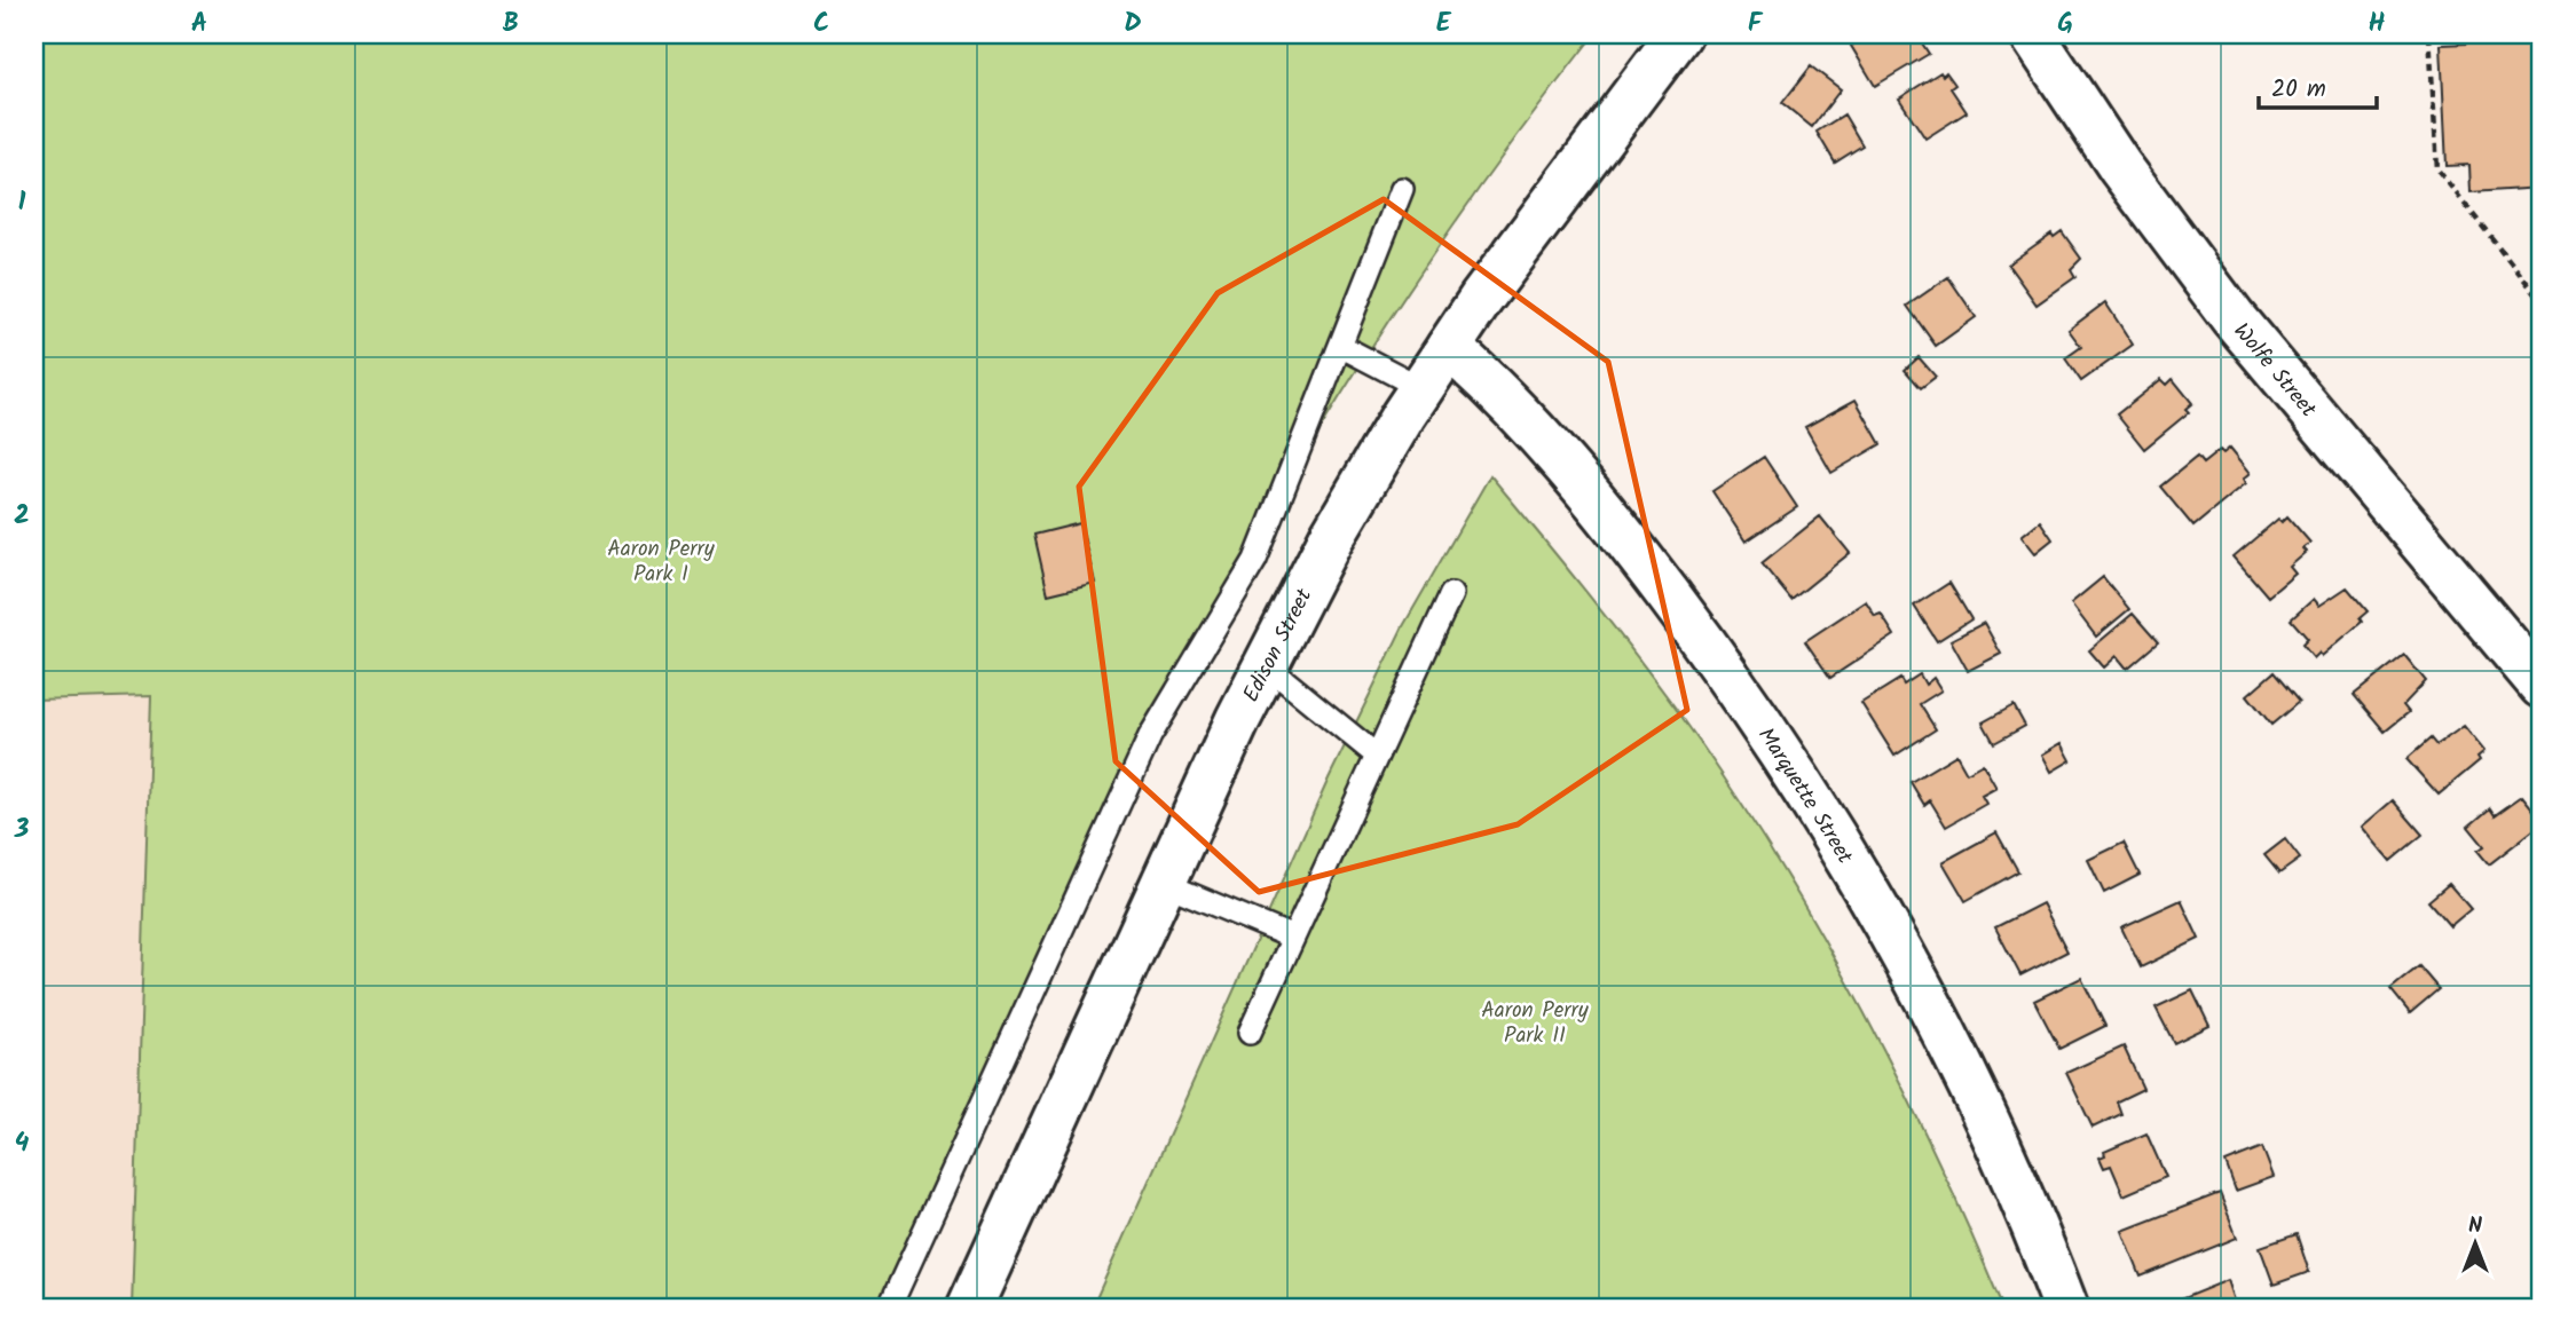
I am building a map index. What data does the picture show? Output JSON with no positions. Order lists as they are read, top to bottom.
{
  "streets": {
    "street": ["Wolfe Street", "Edison Street", "Marquette Street"]
  },
  "crossings": [
    ["Edison Street", "Marquette Street"]
  ],
  "parks": ["Aaron Perry Park I", "Aaron Perry Park II"],
  "scale_bar": "20 m",
  "north": "top",
  "grid": {
    "columns": [
      "A",
      "B",
      "C",
      "D",
      "E",
      "F",
      "G",
      "H"
    ],
    "rows": [
      "1",
      "2",
      "3",
      "4"
    ]
  }
}
